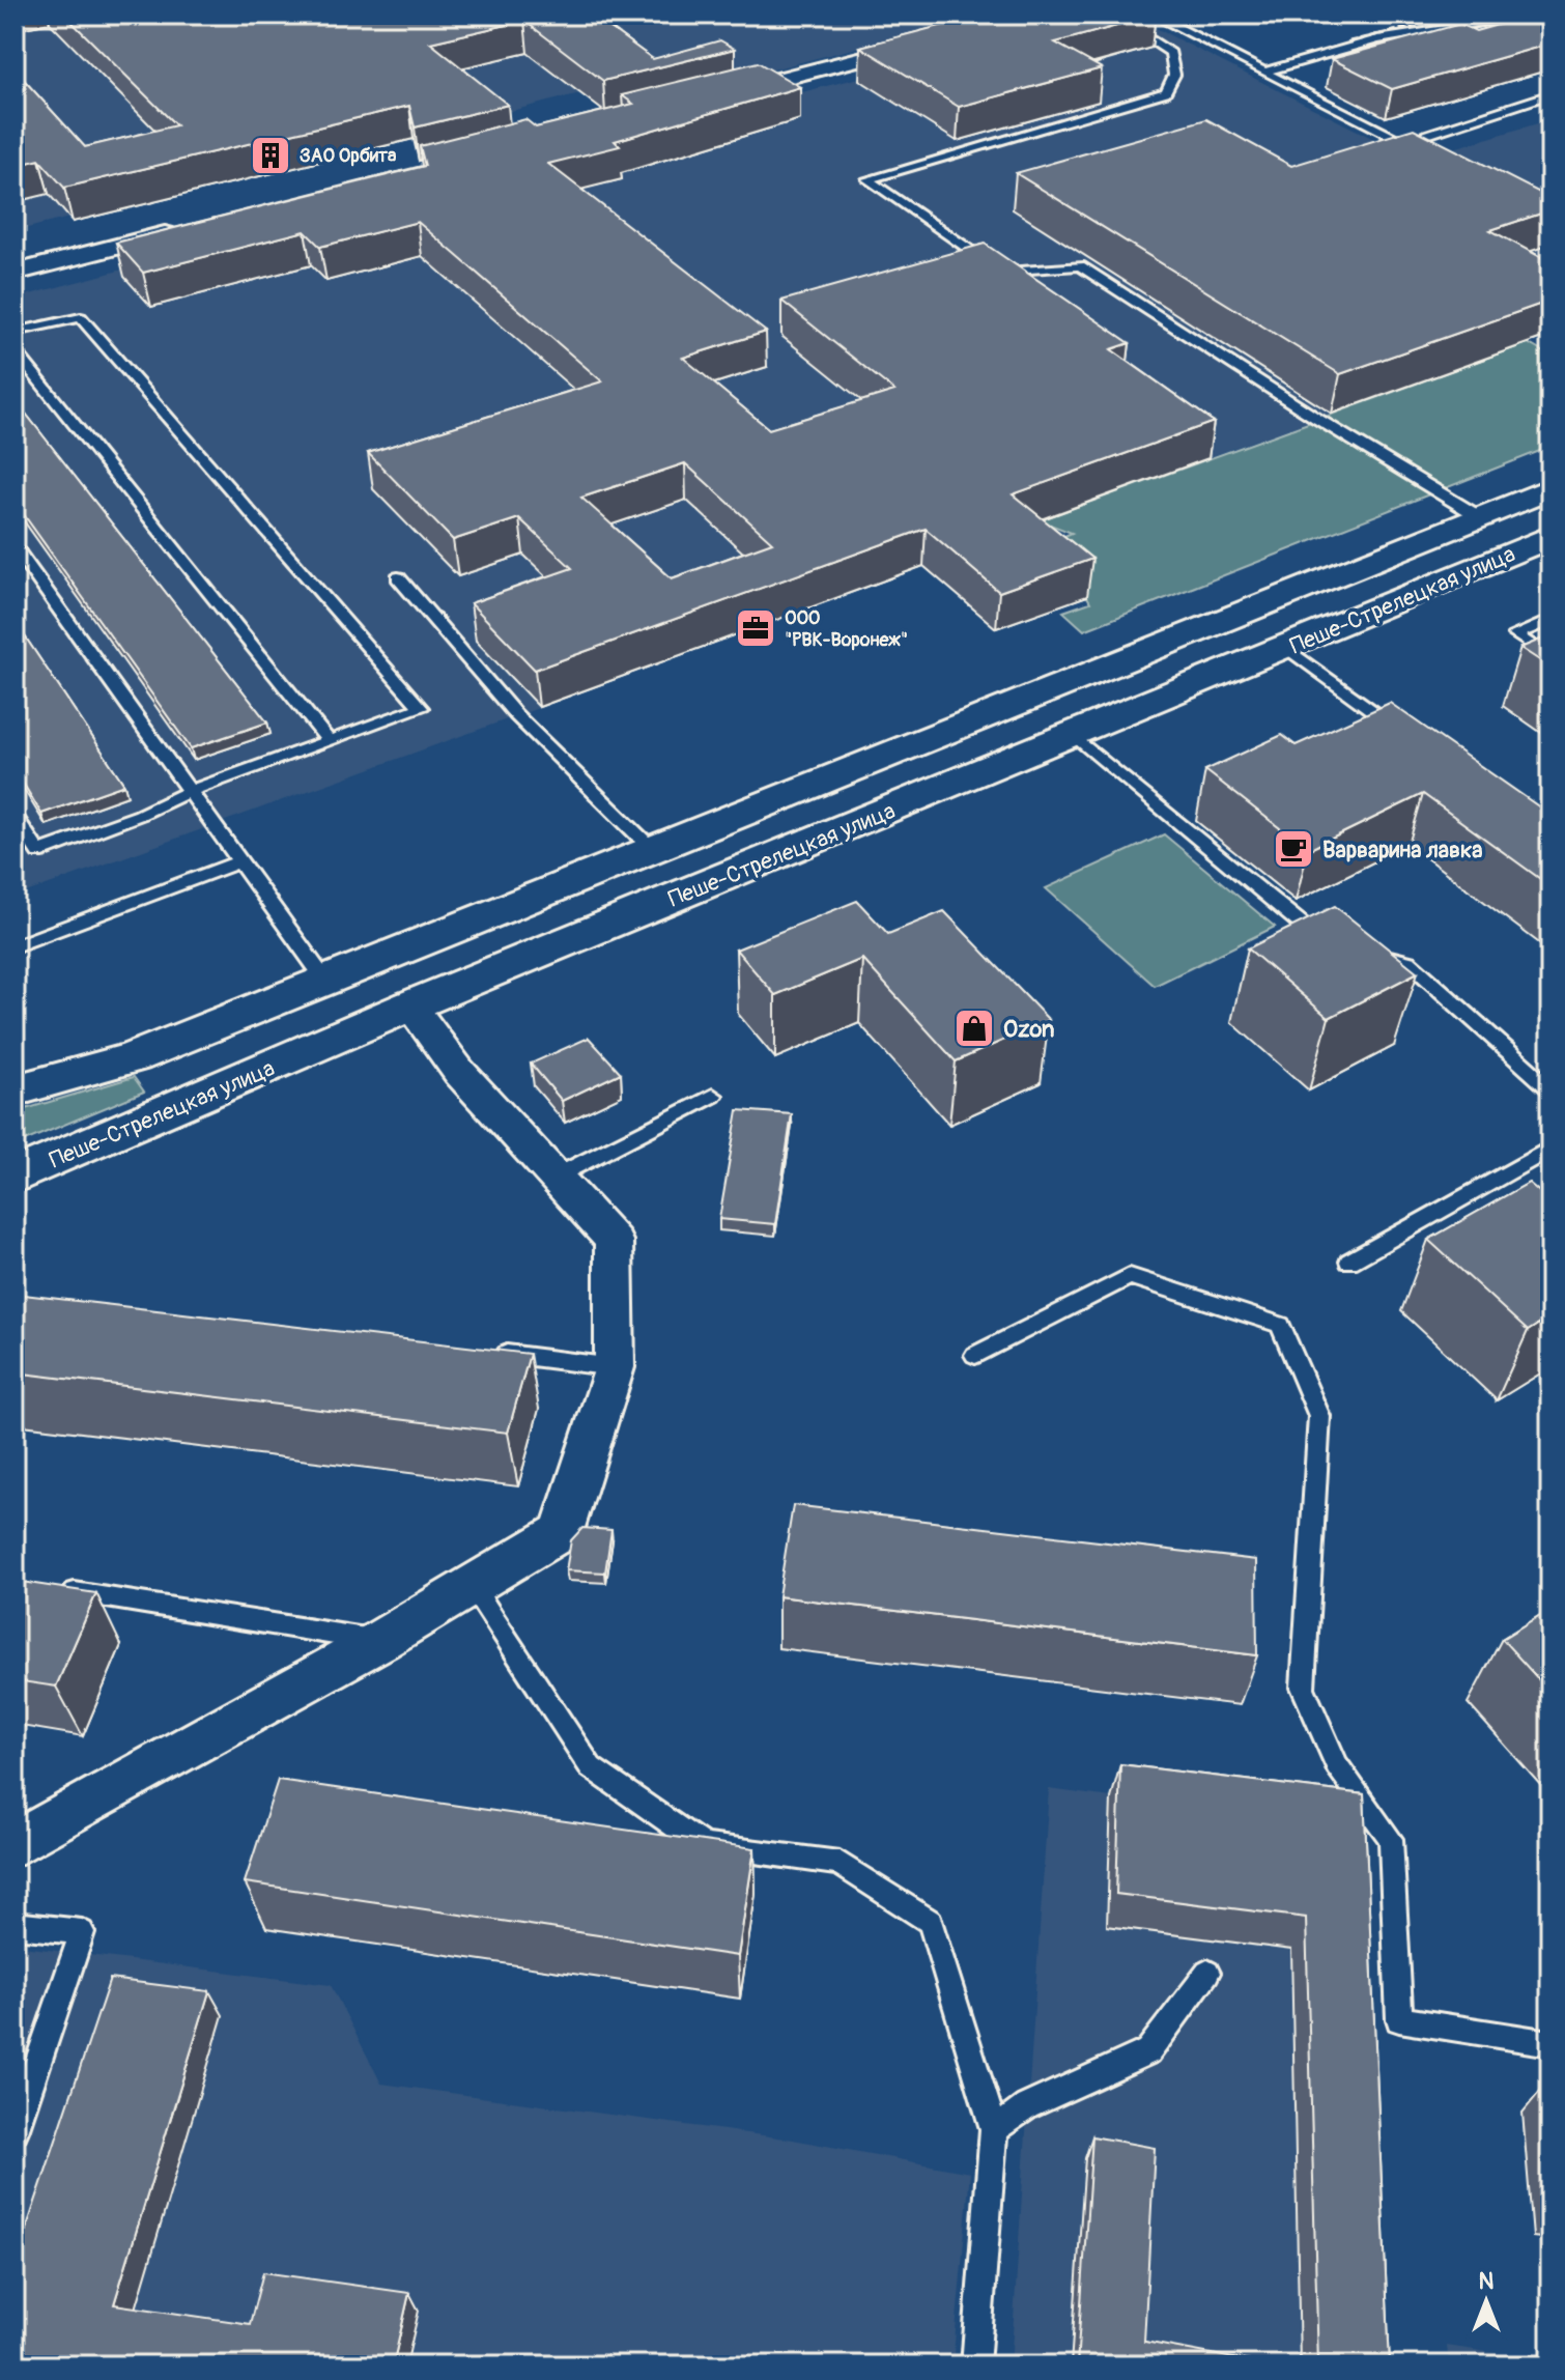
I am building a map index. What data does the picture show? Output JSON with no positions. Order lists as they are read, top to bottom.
{
  "streets": {
    "main road": ["Пеше-Стрелецкая улица"]
  },
  "places": {
    "building": ["ЗАО Орбита"],
    "office": ["ООО \"РВК-Воронеж\""],
    "cafe": ["Варварина лавка"],
    "shop": ["Ozon"]
  },
  "north": "top"
}
